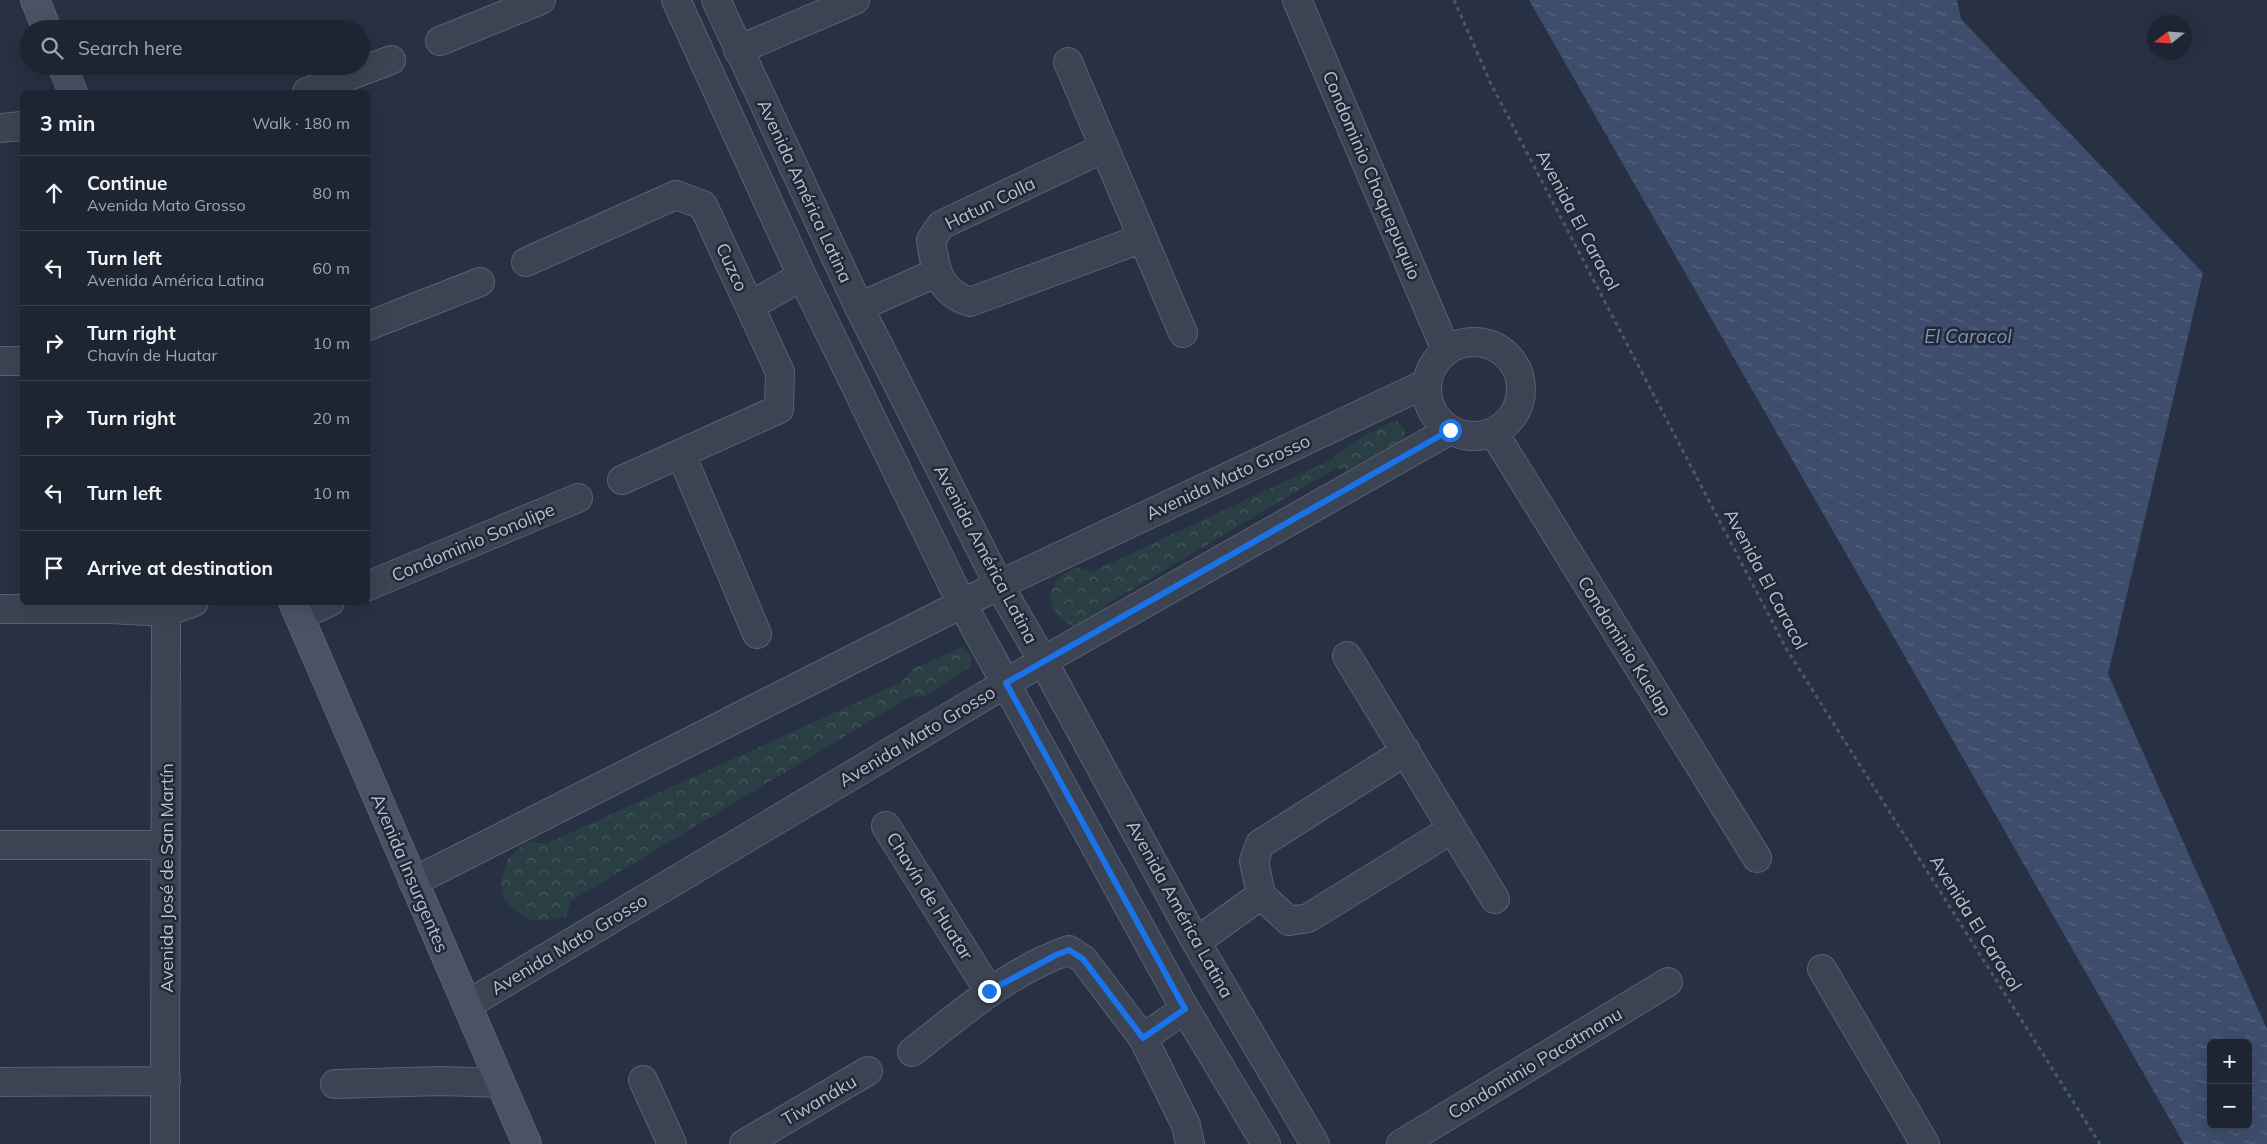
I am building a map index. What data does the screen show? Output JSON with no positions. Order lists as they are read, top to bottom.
{
  "streets": {
    "main road": ["Avenida Insurgentes"],
    "street": [
      "Condominio Choquepuquio",
      "Avenida América Latina",
      "Hatun Colla",
      "Cuzco",
      "Avenida Mato Grosso",
      "Condominio Sonolipe",
      "Condominio Kuelap",
      "Avenida José de San Martín",
      "Chavín de Huatar",
      "Condominio Pacatmanu",
      "Tiwanáku"
    ],
    "path": ["Avenida El Caracol"]
  },
  "crossings": [
    ["Condominio Choquepuquio", "Avenida Mato Grosso"],
    ["Condominio Choquepuquio", "Condominio Kuelap"],
    ["Avenida América Latina", "Avenida Mato Grosso"],
    ["Avenida Mato Grosso", "Condominio Kuelap"],
    ["Avenida Mato Grosso", "Avenida Insurgentes"]
  ],
  "water": ["El Caracol"],
  "north": "left",
  "page": {
    "search": "Search here",
    "heading": ["3 min", "Walk · 180 m"],
    "list": [
      ["Continue", "Avenida Mato Grosso", "80 m"],
      ["Turn left", "Avenida América Latina", "60 m"],
      ["Turn right", "Chavín de Huatar", "10 m"],
      ["Turn right", "20 m"],
      ["Turn left", "10 m"],
      "Arrive at destination"
    ],
    "map_buttons": ["+", "−"]
  }
}
